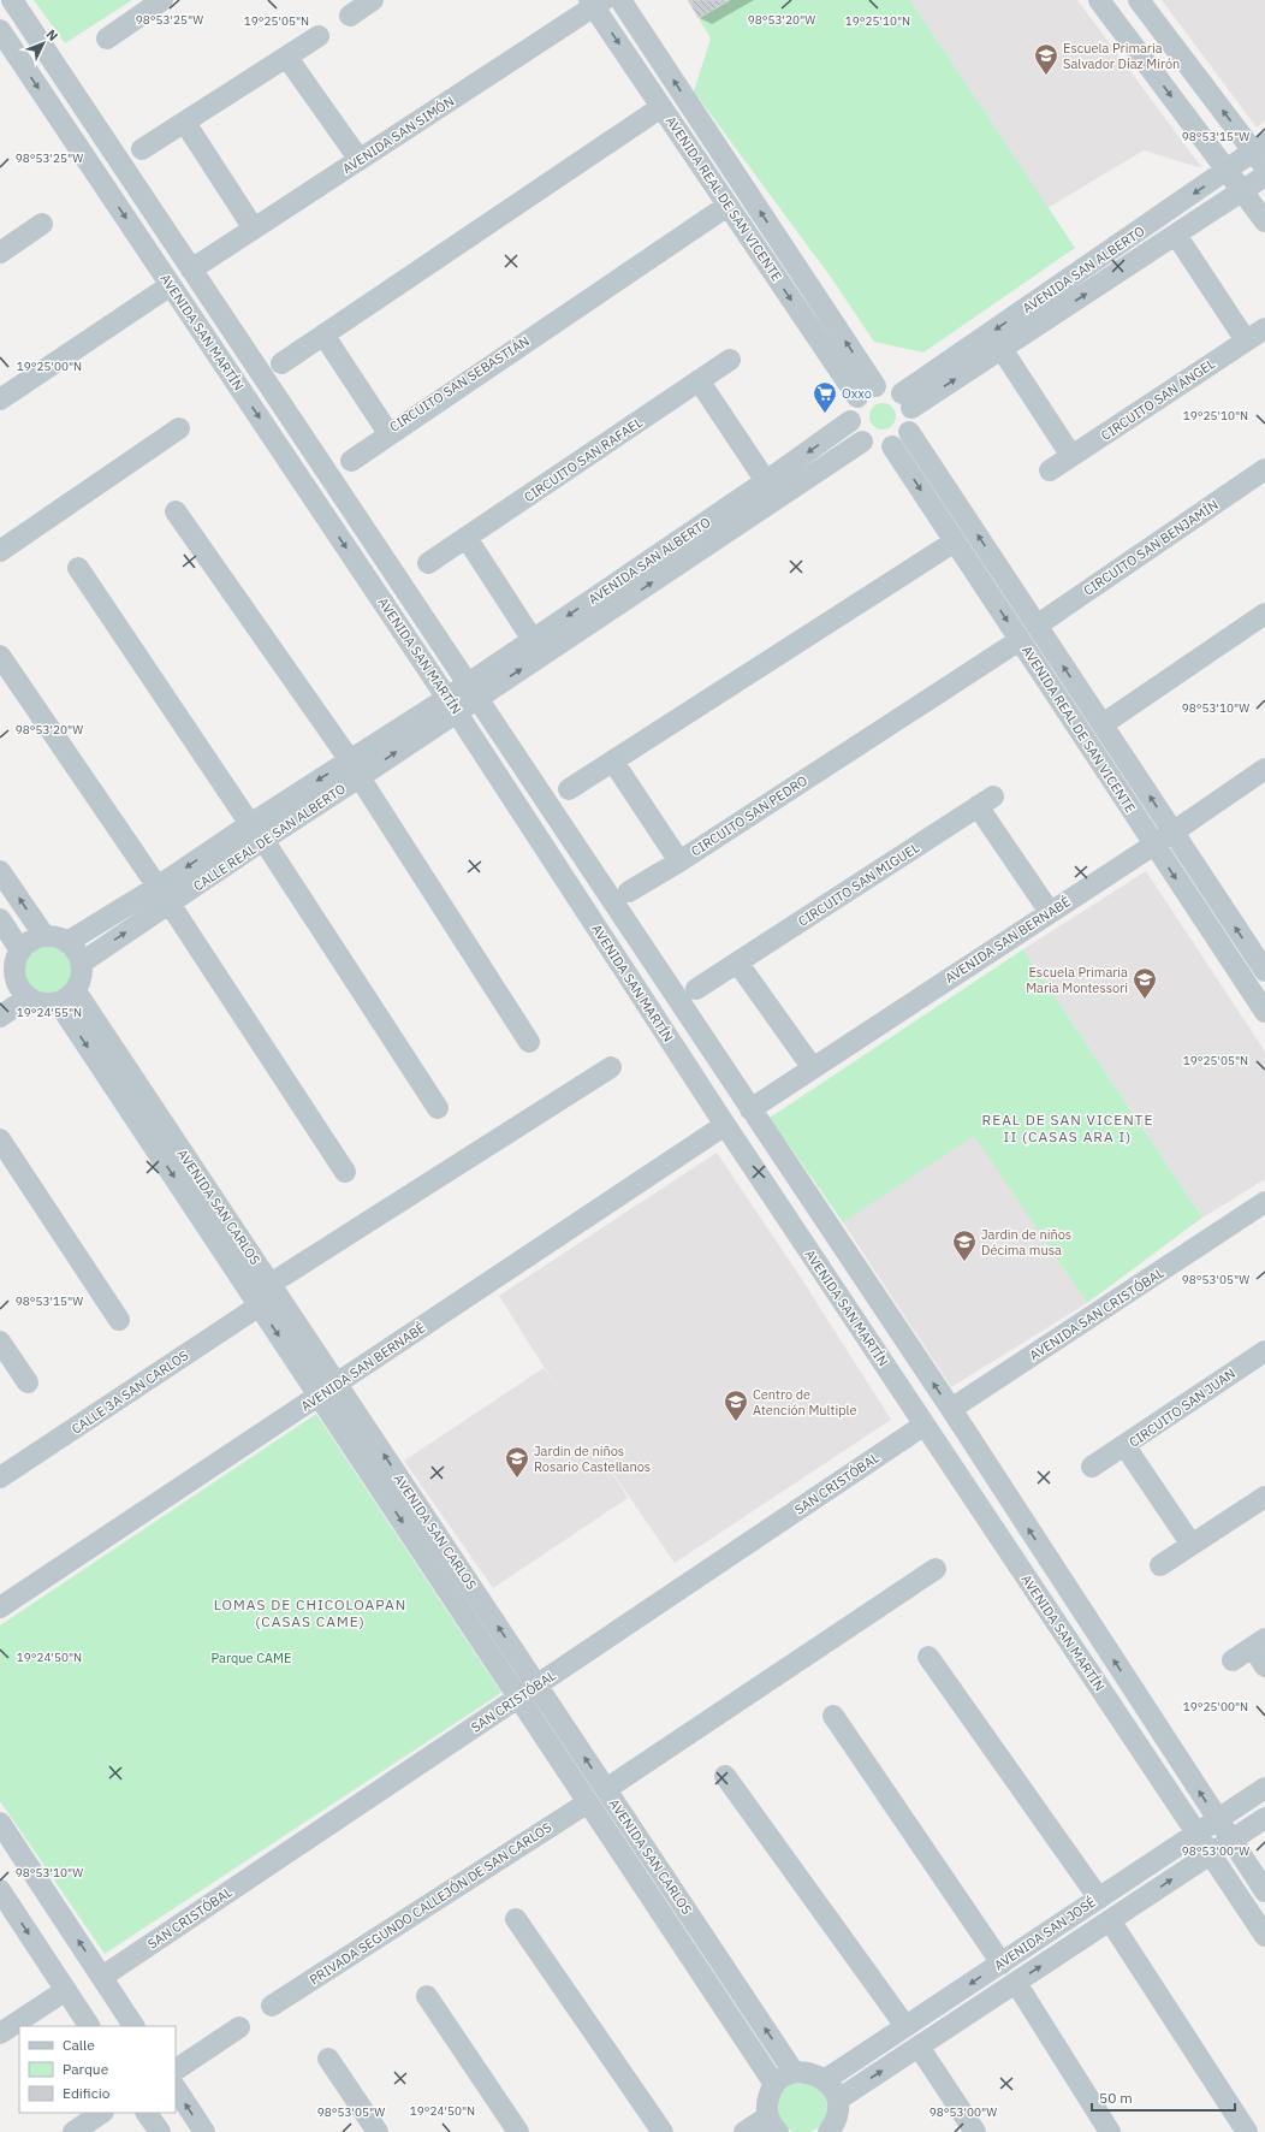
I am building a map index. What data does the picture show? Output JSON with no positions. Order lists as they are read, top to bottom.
{
  "streets": {
    "street": [
      "AVENIDA SAN SIMÓN",
      "AVENIDA REAL DE SAN VICENTE",
      "AVENIDA SAN ALBERTO",
      "AVENIDA SAN MARTÍN",
      "CIRCUITO SAN SEBASTIÁN",
      "CIRCUITO SAN ÁNGEL",
      "CIRCUITO SAN RAFAEL",
      "CIRCUITO SAN BENJAMÍN",
      "CIRCUITO SAN PEDRO",
      "CALLE REAL DE SAN ALBERTO",
      "CIRCUITO SAN MIGUEL",
      "AVENIDA SAN BERNABÉ",
      "AVENIDA SAN CARLOS",
      "AVENIDA SAN CRISTÓBAL",
      "CALLE 3A SAN CARLOS",
      "CIRCUITO SAN JUAN",
      "SAN CRISTÓBAL",
      "PRIVADA SEGUNDO CALLEJÓN DE SAN CARLOS",
      "AVENIDA SAN JOSÉ"
    ]
  },
  "crossings": [
    ["AVENIDA SAN SIMÓN", "AVENIDA REAL DE SAN VICENTE"],
    ["AVENIDA SAN SIMÓN", "AVENIDA SAN MARTÍN"],
    ["AVENIDA REAL DE SAN VICENTE", "AVENIDA SAN ALBERTO"],
    ["AVENIDA REAL DE SAN VICENTE", "CIRCUITO SAN SEBASTIÁN"],
    ["AVENIDA REAL DE SAN VICENTE", "CIRCUITO SAN BENJAMÍN"],
    ["AVENIDA REAL DE SAN VICENTE", "CIRCUITO SAN PEDRO"],
    ["AVENIDA REAL DE SAN VICENTE", "AVENIDA SAN BERNABÉ"],
    ["AVENIDA SAN ALBERTO", "AVENIDA SAN MARTÍN"],
    ["AVENIDA SAN ALBERTO", "CALLE REAL DE SAN ALBERTO"],
    ["AVENIDA SAN MARTÍN", "CALLE REAL DE SAN ALBERTO"],
    ["AVENIDA SAN MARTÍN", "AVENIDA SAN BERNABÉ"],
    ["AVENIDA SAN MARTÍN", "AVENIDA SAN CRISTÓBAL"],
    ["AVENIDA SAN MARTÍN", "SAN CRISTÓBAL"],
    ["AVENIDA SAN MARTÍN", "AVENIDA SAN JOSÉ"],
    ["CALLE REAL DE SAN ALBERTO", "AVENIDA SAN CARLOS"],
    ["CIRCUITO SAN MIGUEL", "AVENIDA SAN BERNABÉ"],
    ["AVENIDA SAN BERNABÉ", "AVENIDA SAN CARLOS"],
    ["AVENIDA SAN CARLOS", "CALLE 3A SAN CARLOS"],
    ["AVENIDA SAN CARLOS", "SAN CRISTÓBAL"],
    ["AVENIDA SAN CARLOS", "PRIVADA SEGUNDO CALLEJÓN DE SAN CARLOS"]
  ],
  "districts": ["REAL DE SAN VICENTE II (CASAS ARA I)", "LOMAS DE CHICOLOAPAN (CASAS CAME)"],
  "parks": ["Parque CAME"],
  "places": {
    "school or university": [
      "Escuela Primaria Salvador Díaz Mirón",
      "Escuela Primaria Maria Montessori",
      "Jardin de niños Décima musa",
      "Centro de Atención Multiple",
      "Jardin de niños Rosario Castellanos"
    ],
    "supermarket": ["Oxxo"]
  },
  "legend": ["Calle", "Parque", "Edificio"],
  "scale_bar": "50 m",
  "north": "top right",
  "coordinates": [
    "98°53'25\"W",
    "98°53'20\"W",
    "19°25'10\"N",
    "19°25'05\"N",
    "98°53'15\"W",
    "19°25'00\"N",
    "98°53'10\"W",
    "19°24'55\"N",
    "98°53'05\"W",
    "19°24'50\"N",
    "98°53'00\"W"
  ]
}
